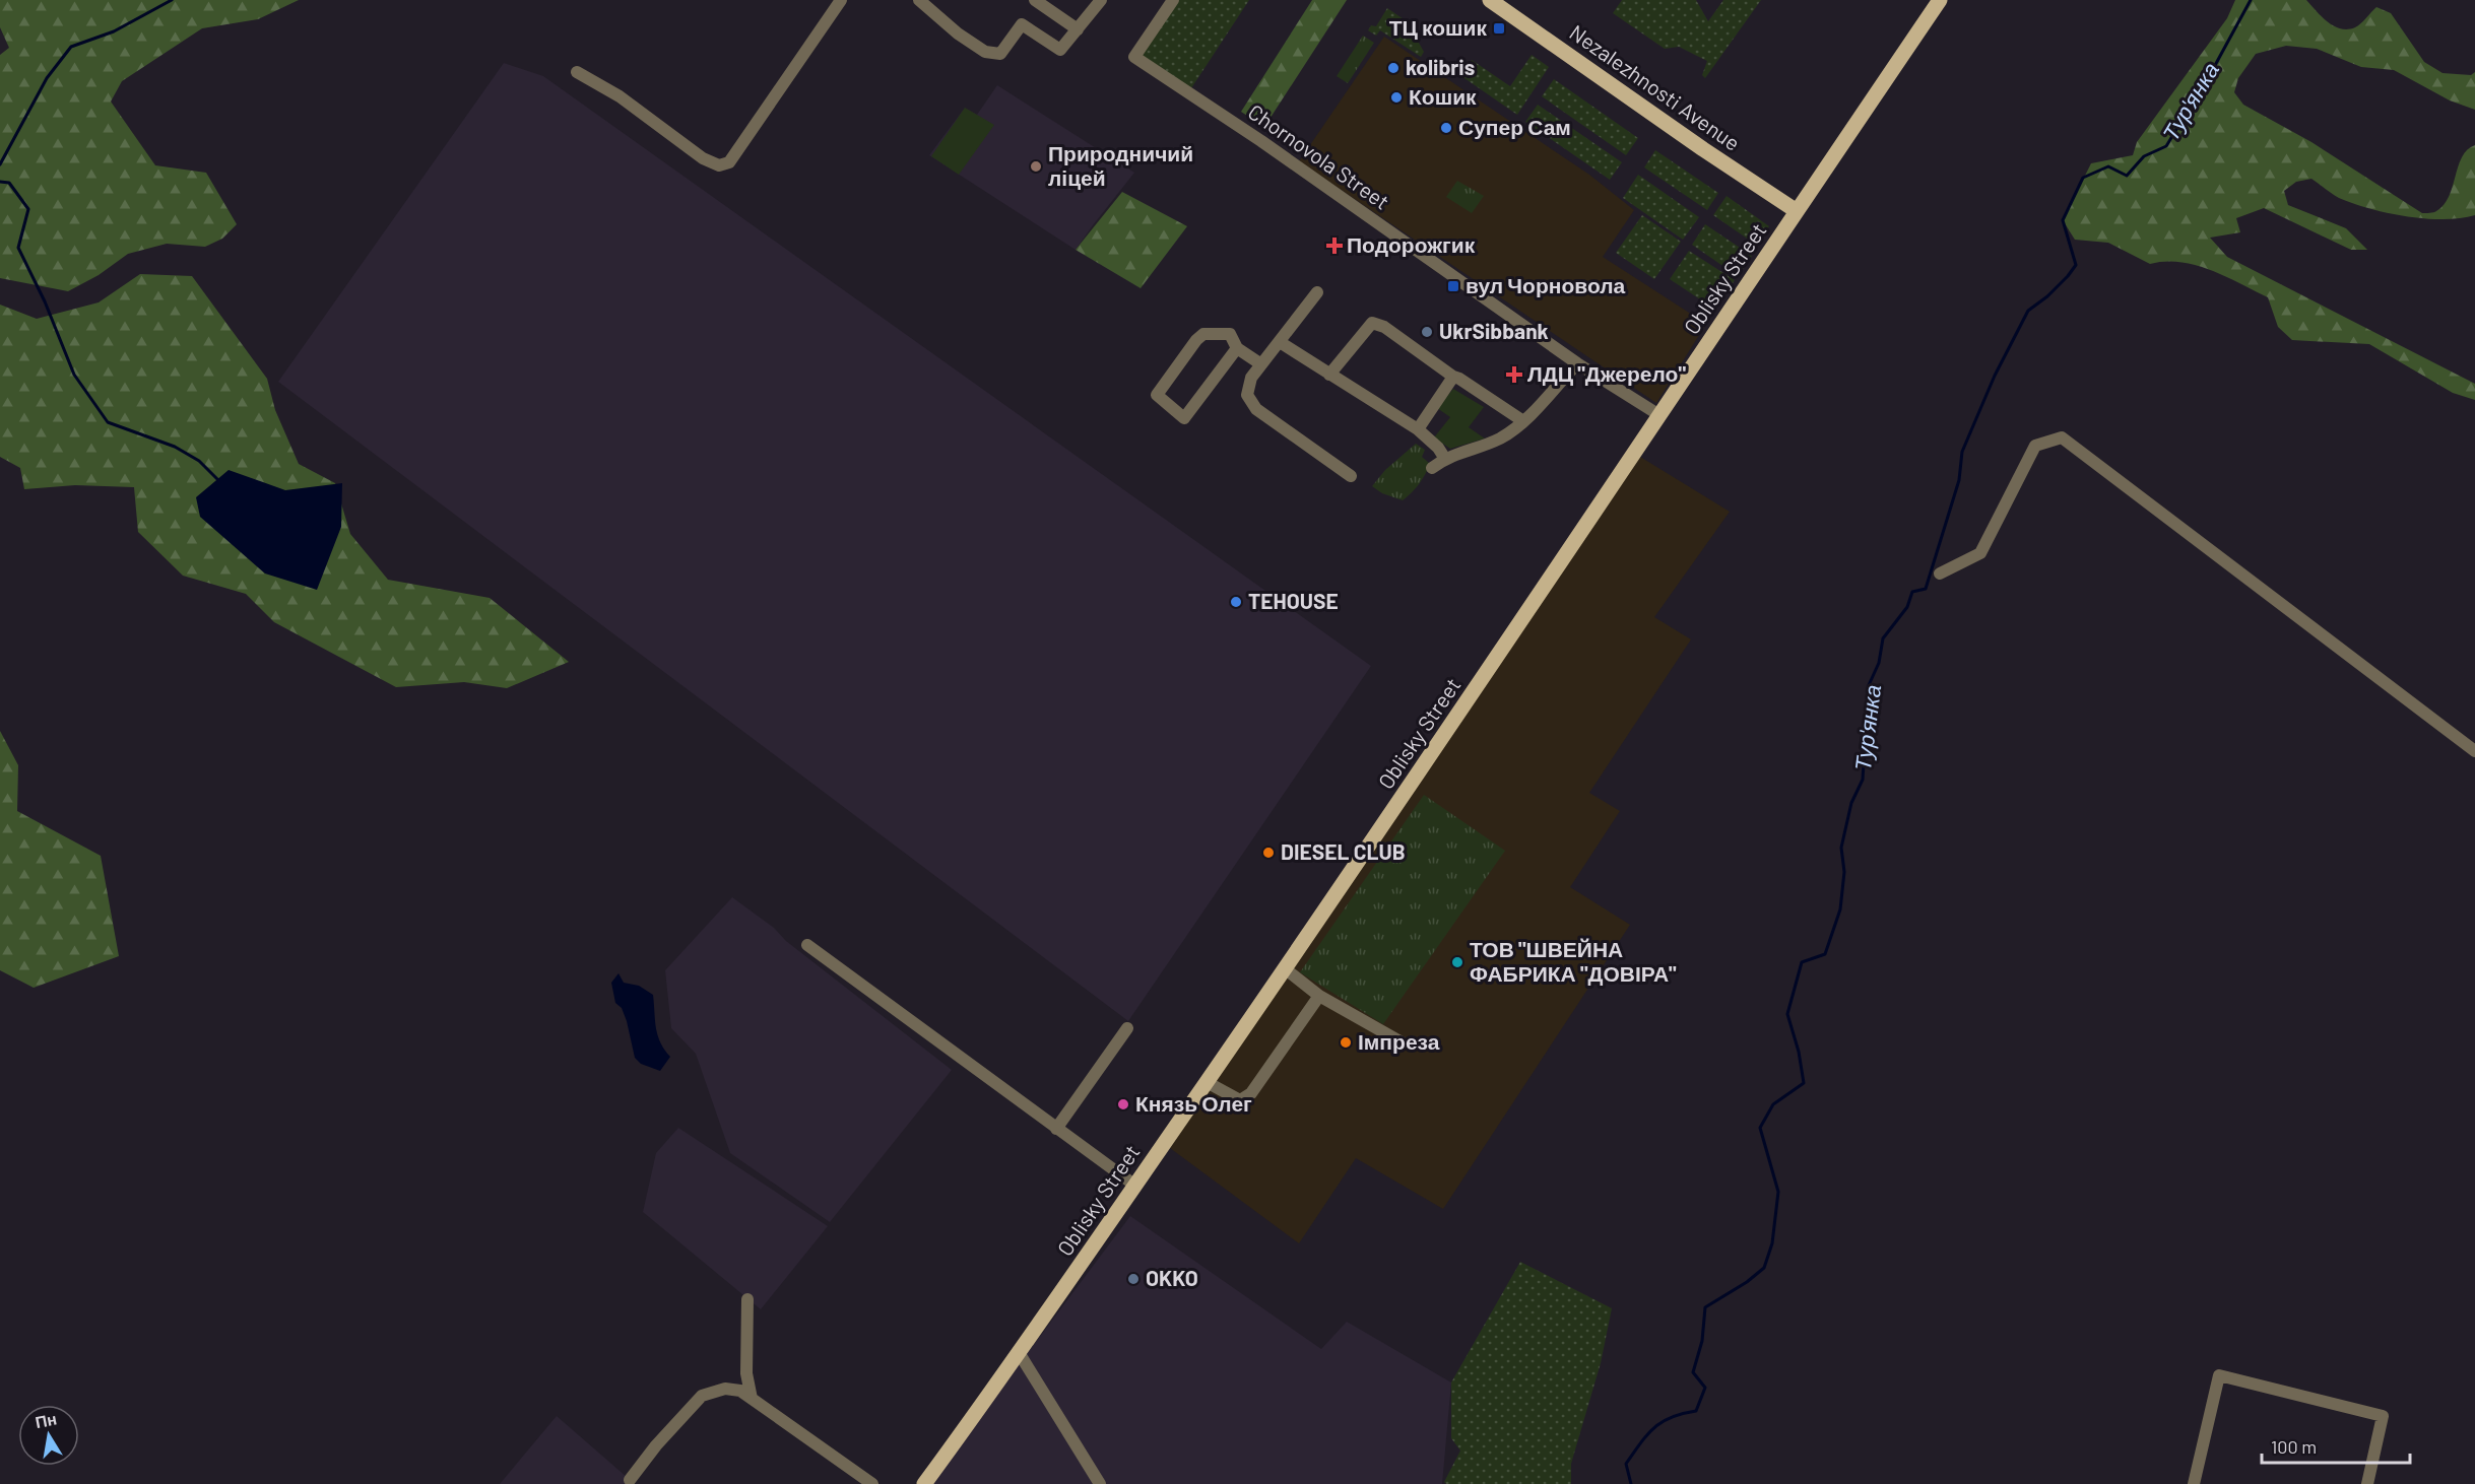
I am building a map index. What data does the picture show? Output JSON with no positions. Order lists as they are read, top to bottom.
{
  "streets": {
    "main road": ["Nezalezhnosti Avenue", "Oblisky Street"]
  },
  "crossings": [
    ["Nezalezhnosti Avenue", "Oblisky Street"]
  ],
  "water": ["Тур'янка"],
  "places": {
    "transit": ["ТЦ кошик", "вул Чорновола"],
    "other": [
      "kolibris",
      "Кошик",
      "Супер Сам",
      "Природничий ліцей",
      "UkrSibbank",
      "TEHOUSE",
      "DIESEL CLUB",
      "ТОВ \"ШВЕЙНА ФАБРИКА \"ДОВІРА\"",
      "Імпреза",
      "Князь Олег",
      "OKKO"
    ],
    "health": ["Подорожгик", "ЛДЦ \"Джерело\""]
  },
  "scale_bar": "100 m",
  "north": "top"
}
